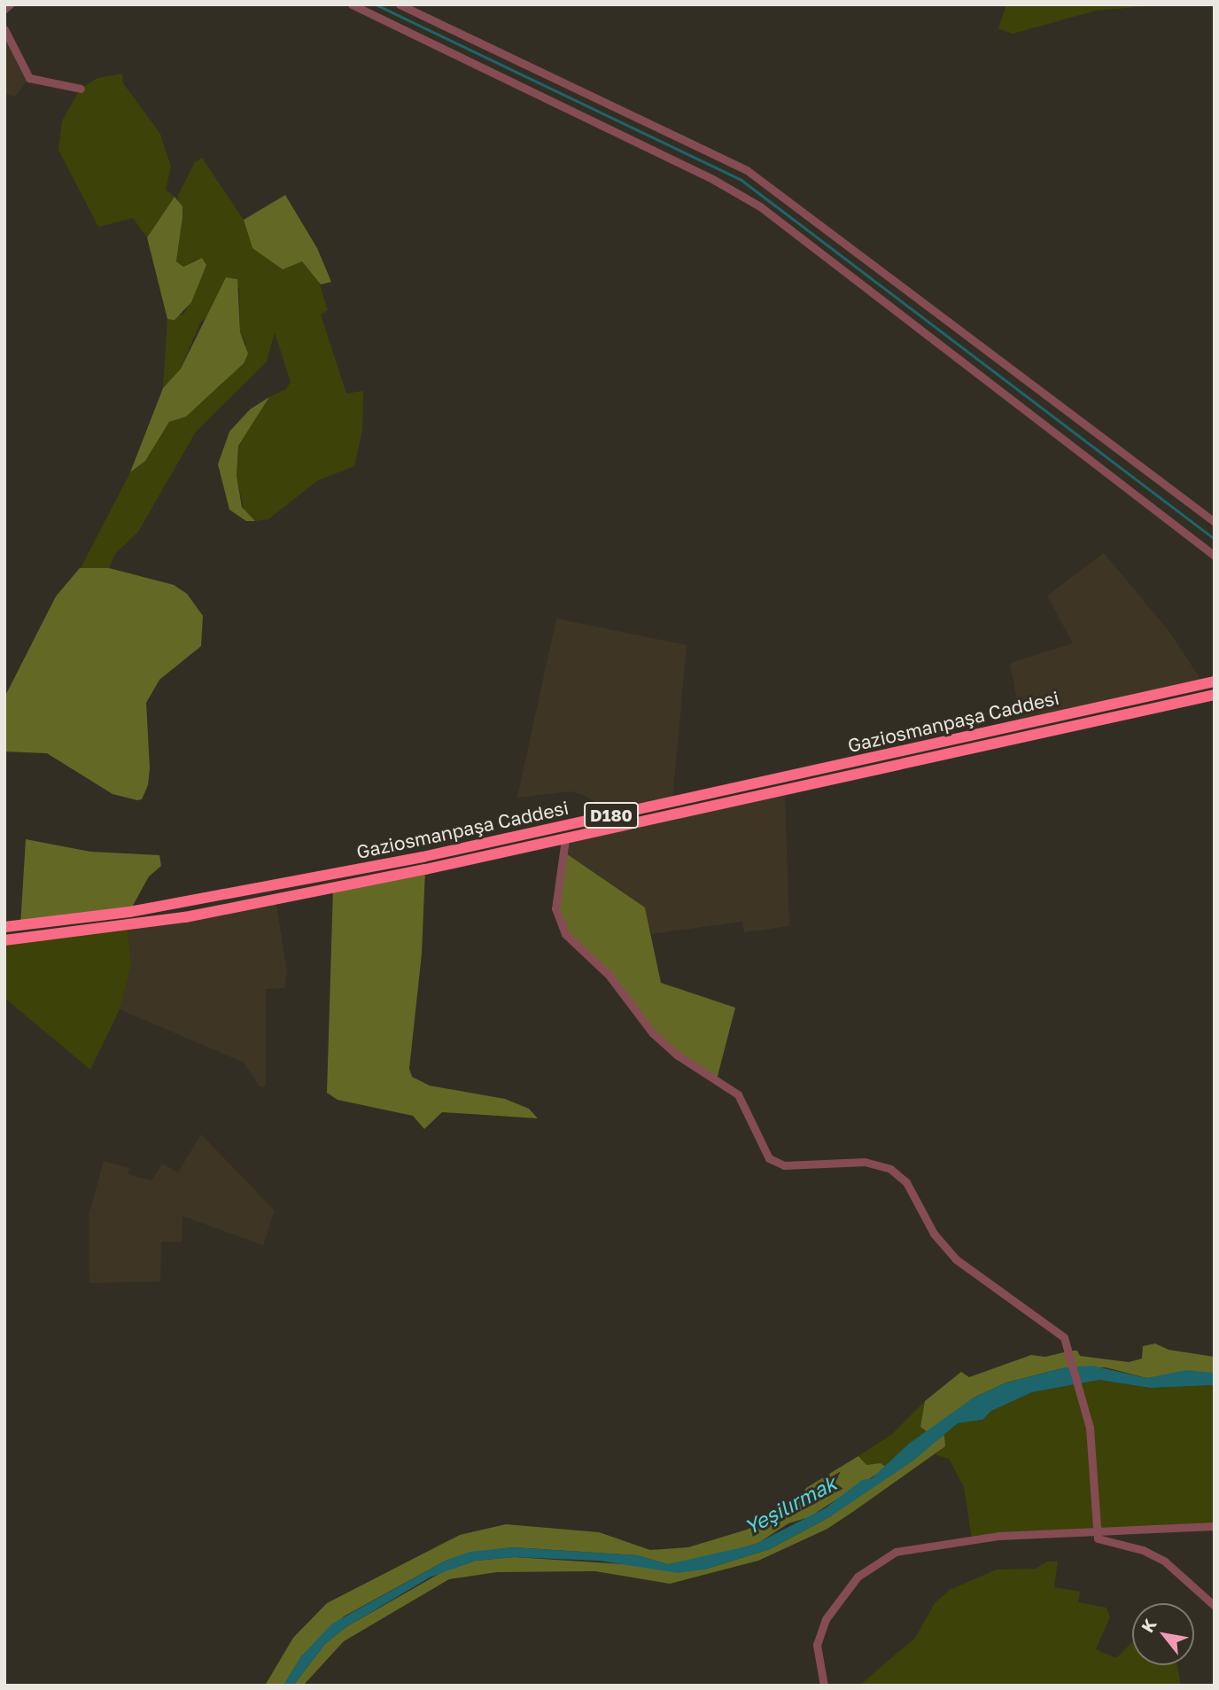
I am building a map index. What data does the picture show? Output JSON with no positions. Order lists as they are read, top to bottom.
{
  "streets": {
    "highway": ["Gaziosmanpaşa Caddesi", "D180"]
  },
  "water": ["Yeşilırmak"],
  "north": "top left"
}
